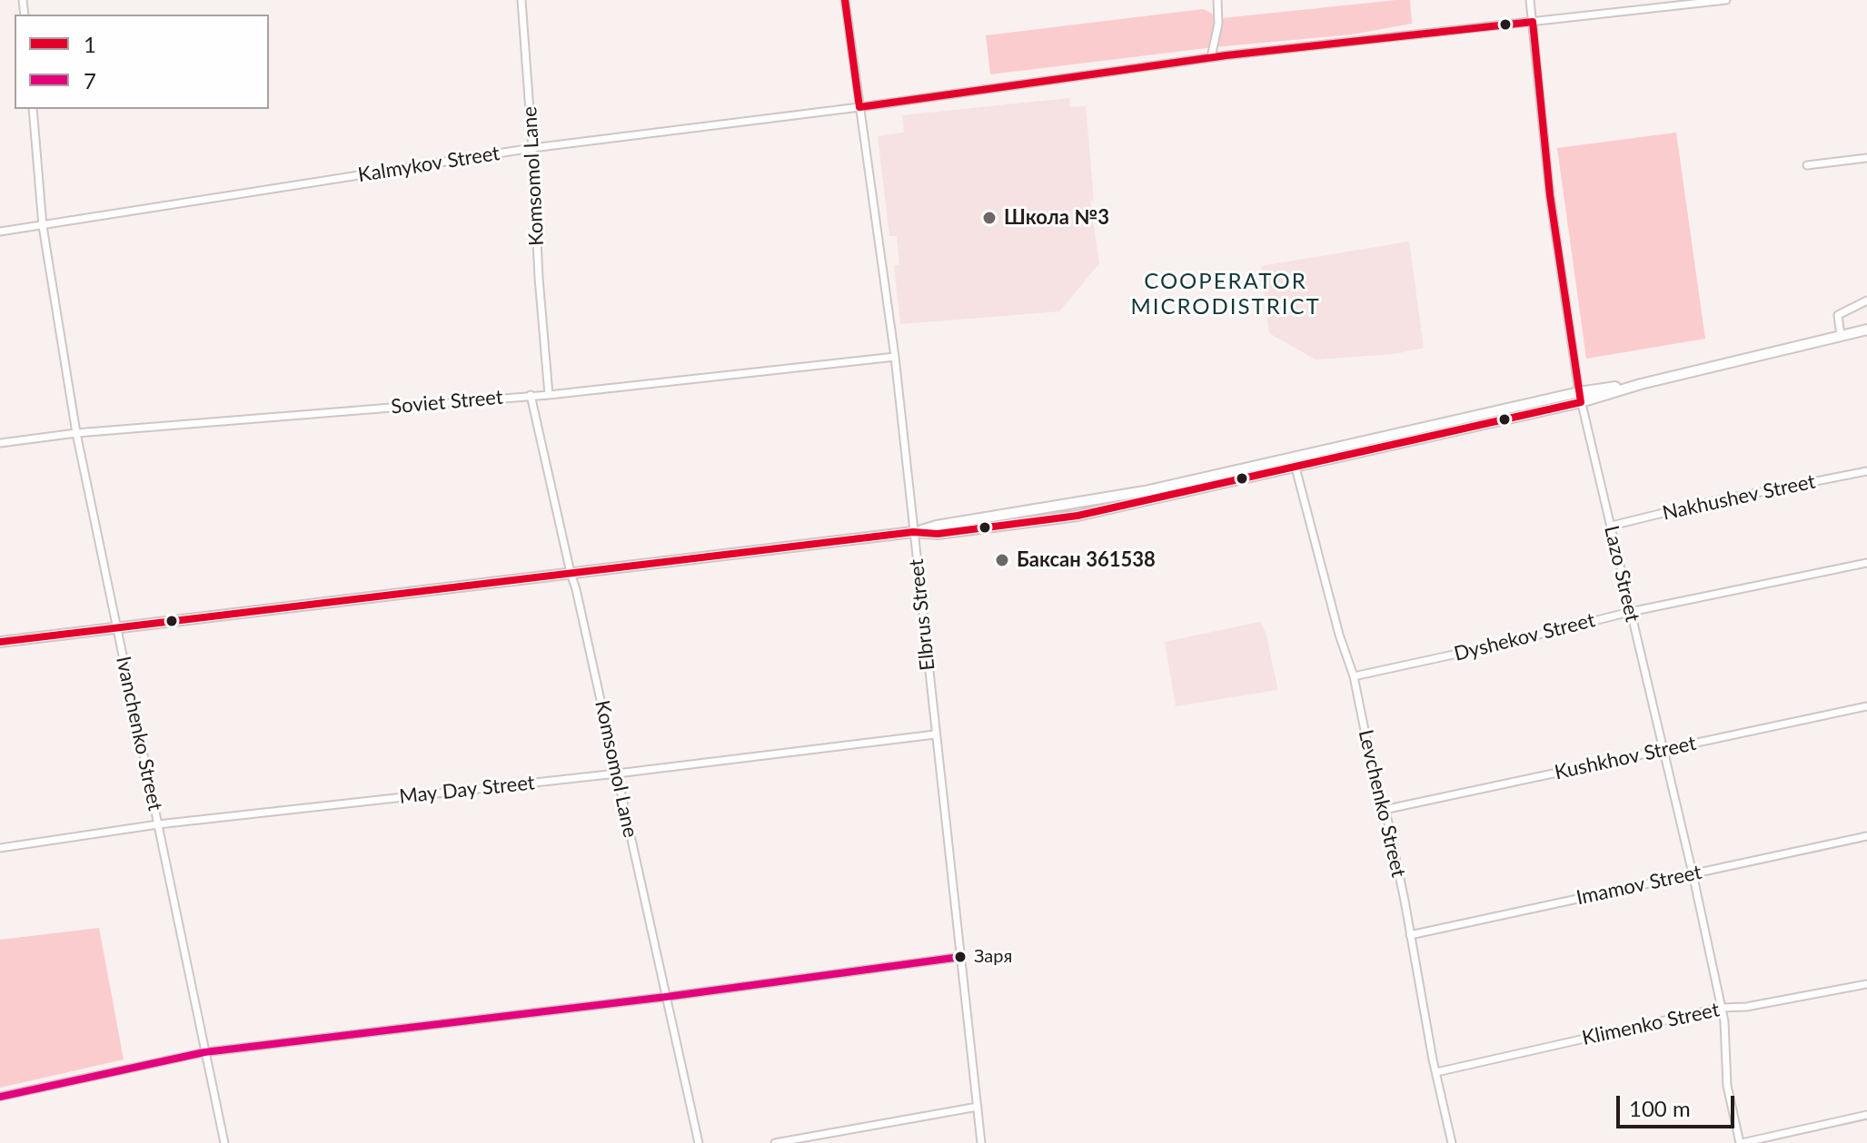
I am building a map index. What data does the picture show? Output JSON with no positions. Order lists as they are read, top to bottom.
{
  "streets": {
    "street": [
      "Kalmykov Street",
      "Komsomol Lane",
      "Soviet Street",
      "Nakhushev Street",
      "Lazo Street",
      "Elbrus Street",
      "Dyshekov Street",
      "Ivanchenko Street",
      "Kushkhov Street",
      "May Day Street",
      "Levchenko Street",
      "Imamov Street",
      "Klimenko Street"
    ]
  },
  "crossings": [
    ["Kalmykov Street", "Komsomol Lane"],
    ["Kalmykov Street", "Lazo Street"],
    ["Kalmykov Street", "Elbrus Street"],
    ["Kalmykov Street", "Ivanchenko Street"],
    ["Komsomol Lane", "Soviet Street"],
    ["Komsomol Lane", "May Day Street"],
    ["Soviet Street", "Elbrus Street"],
    ["Soviet Street", "Ivanchenko Street"],
    ["Nakhushev Street", "Lazo Street"],
    ["Lazo Street", "Dyshekov Street"],
    ["Lazo Street", "Kushkhov Street"],
    ["Lazo Street", "Imamov Street"],
    ["Lazo Street", "Klimenko Street"],
    ["Elbrus Street", "May Day Street"],
    ["Dyshekov Street", "Levchenko Street"],
    ["Ivanchenko Street", "May Day Street"],
    ["Kushkhov Street", "Levchenko Street"],
    ["Levchenko Street", "Imamov Street"],
    ["Levchenko Street", "Klimenko Street"]
  ],
  "districts": ["COOPERATOR MICRODISTRICT"],
  "places": ["Школа №3", "Баксан 361538", "Заря"],
  "lines": ["transit line 1", "transit line 7"],
  "legend": ["1", "7"],
  "scale_bar": "100 m"
}
